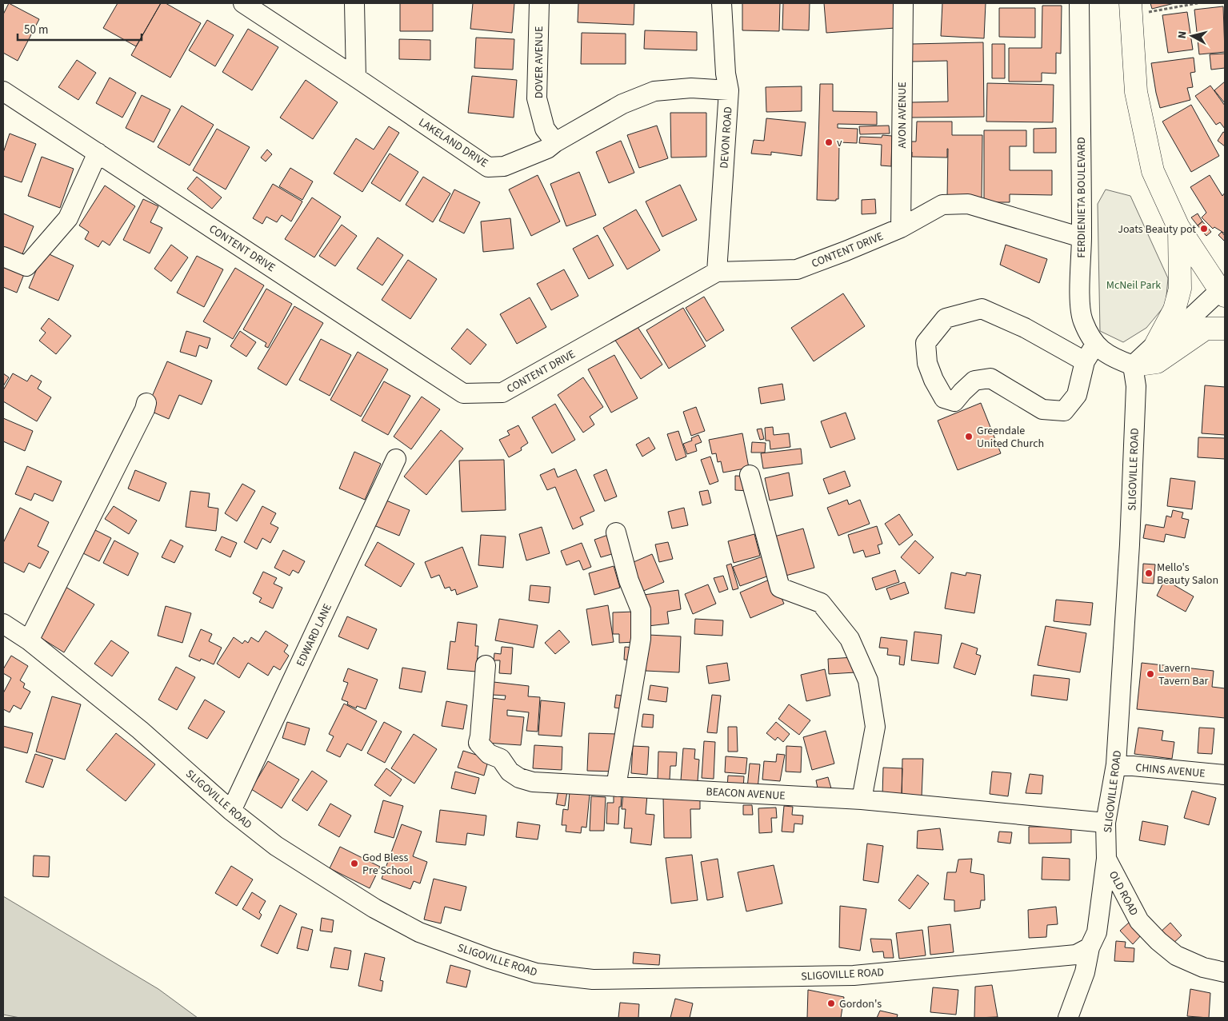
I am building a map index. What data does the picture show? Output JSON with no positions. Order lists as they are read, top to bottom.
{
  "streets": {
    "street": [
      "DOVER AVENUE",
      "AVON AVENUE",
      "DEVON ROAD",
      "LAKELAND DRIVE",
      "FERDIENIETA BOULEVARD",
      "CONTENT DRIVE",
      "SLIGOVILLE ROAD",
      "EDWARD LANE",
      "CHINS AVENUE",
      "BEACON AVENUE",
      "OLD ROAD"
    ]
  },
  "crossings": [
    ["DOVER AVENUE", "LAKELAND DRIVE"],
    ["AVON AVENUE", "CONTENT DRIVE"],
    ["DEVON ROAD", "LAKELAND DRIVE"],
    ["DEVON ROAD", "CONTENT DRIVE"],
    ["FERDIENIETA BOULEVARD", "CONTENT DRIVE"],
    ["FERDIENIETA BOULEVARD", "SLIGOVILLE ROAD"],
    ["SLIGOVILLE ROAD", "EDWARD LANE"],
    ["SLIGOVILLE ROAD", "CHINS AVENUE"],
    ["SLIGOVILLE ROAD", "BEACON AVENUE"],
    ["SLIGOVILLE ROAD", "OLD ROAD"]
  ],
  "parks": ["McNeil Park"],
  "places": [
    "v",
    "Joats Beauty pot",
    "Greendale United Church",
    "Mello's Beauty Salon",
    "Lavern Tavern Bar",
    "God Bless Pre School",
    "Gordon's"
  ],
  "scale_bar": "50 m",
  "north": "left"
}
